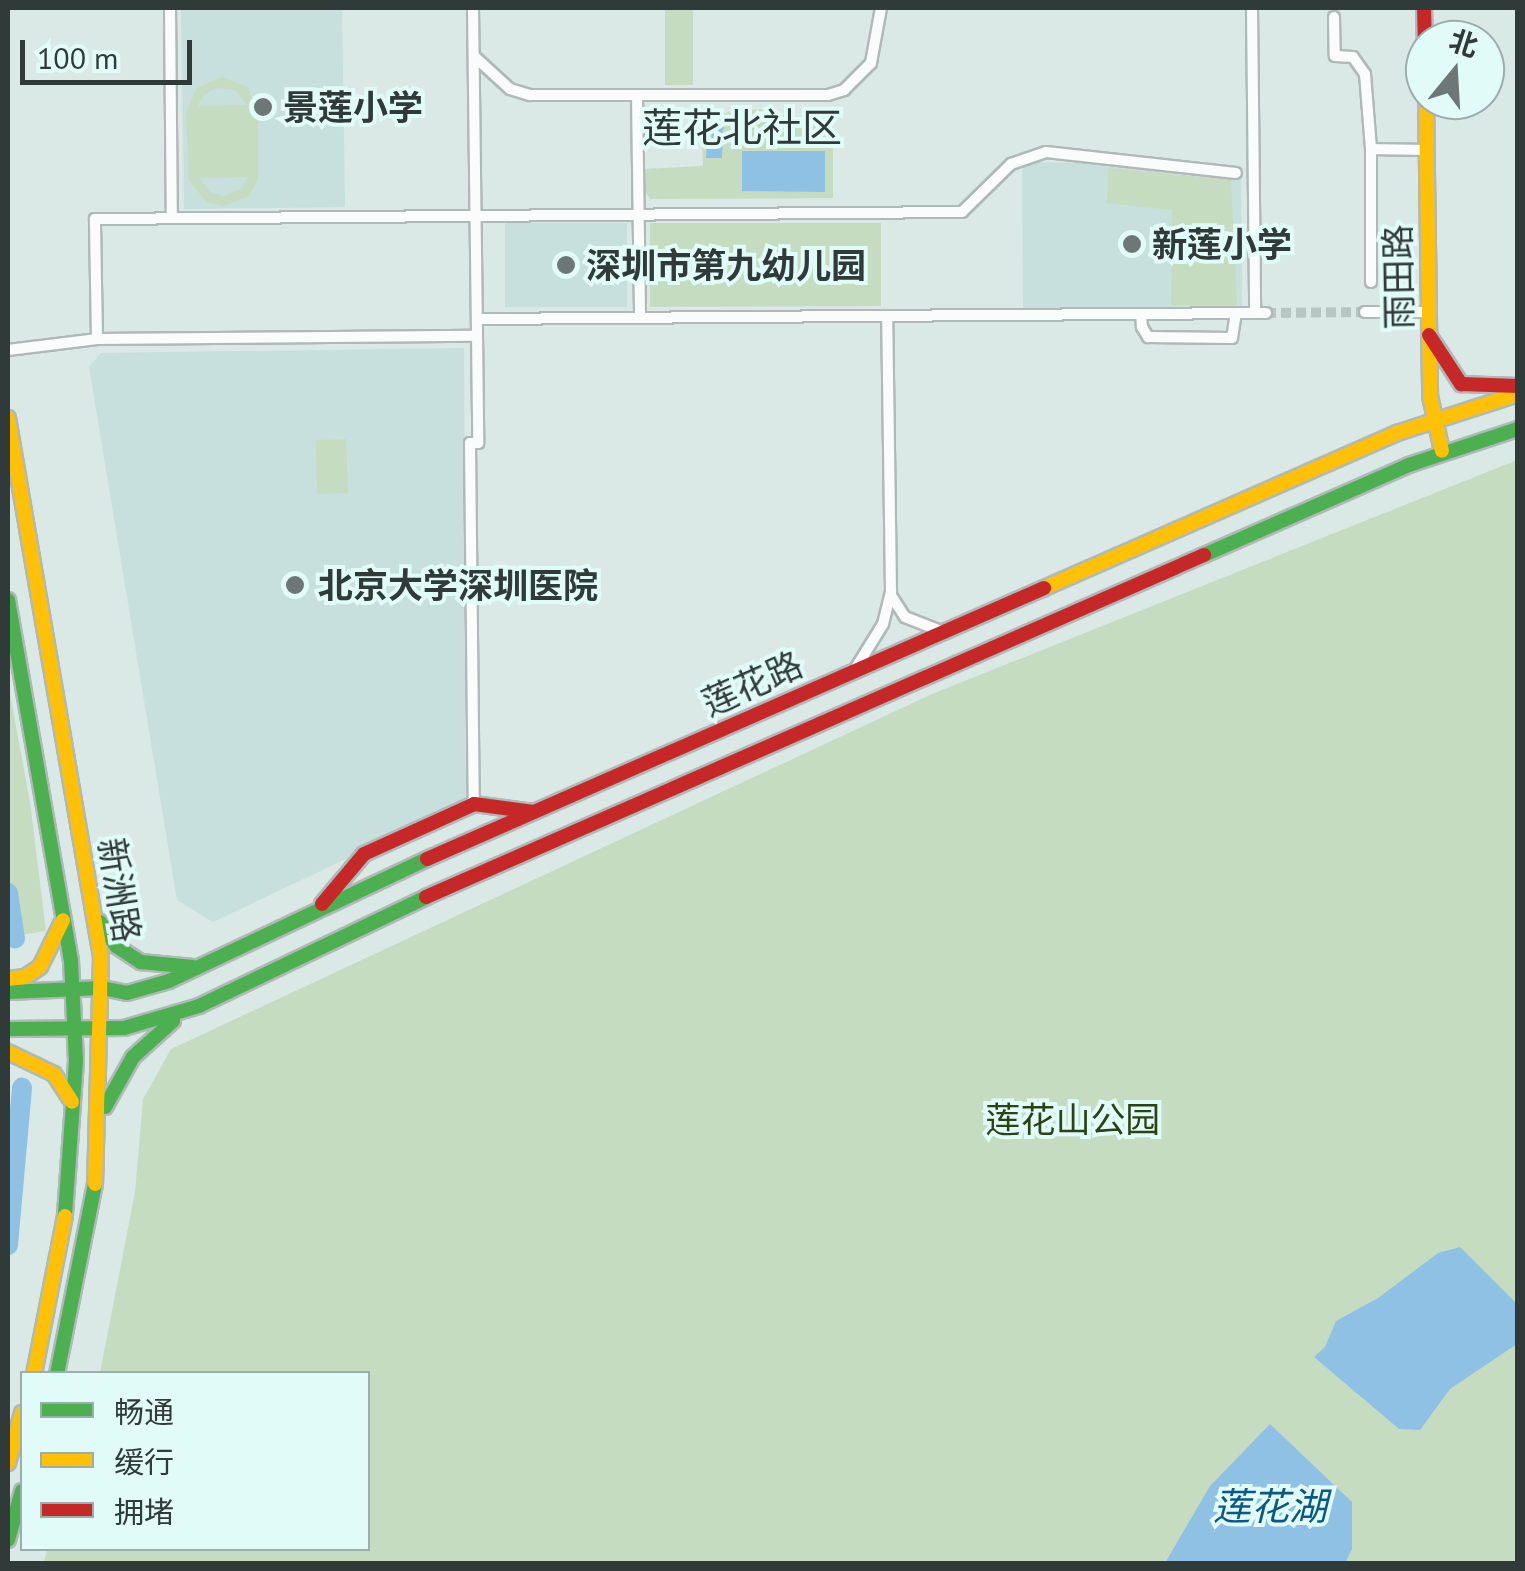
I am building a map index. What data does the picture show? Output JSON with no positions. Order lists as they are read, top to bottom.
{
  "streets": {
    "main road": ["雨田路", "莲花路", "新洲路"]
  },
  "crossings": [
    ["雨田路", "莲花路"],
    ["莲花路", "新洲路"]
  ],
  "districts": ["莲花北社区"],
  "water": ["莲花湖"],
  "parks": ["莲花山公园"],
  "places": [
    "景莲小学",
    "新莲小学",
    "深圳市第九幼儿园",
    "北京大学深圳医院"
  ],
  "legend": ["畅通", "缓行", "拥堵"],
  "scale_bar": "100 m",
  "north": "top"
}
